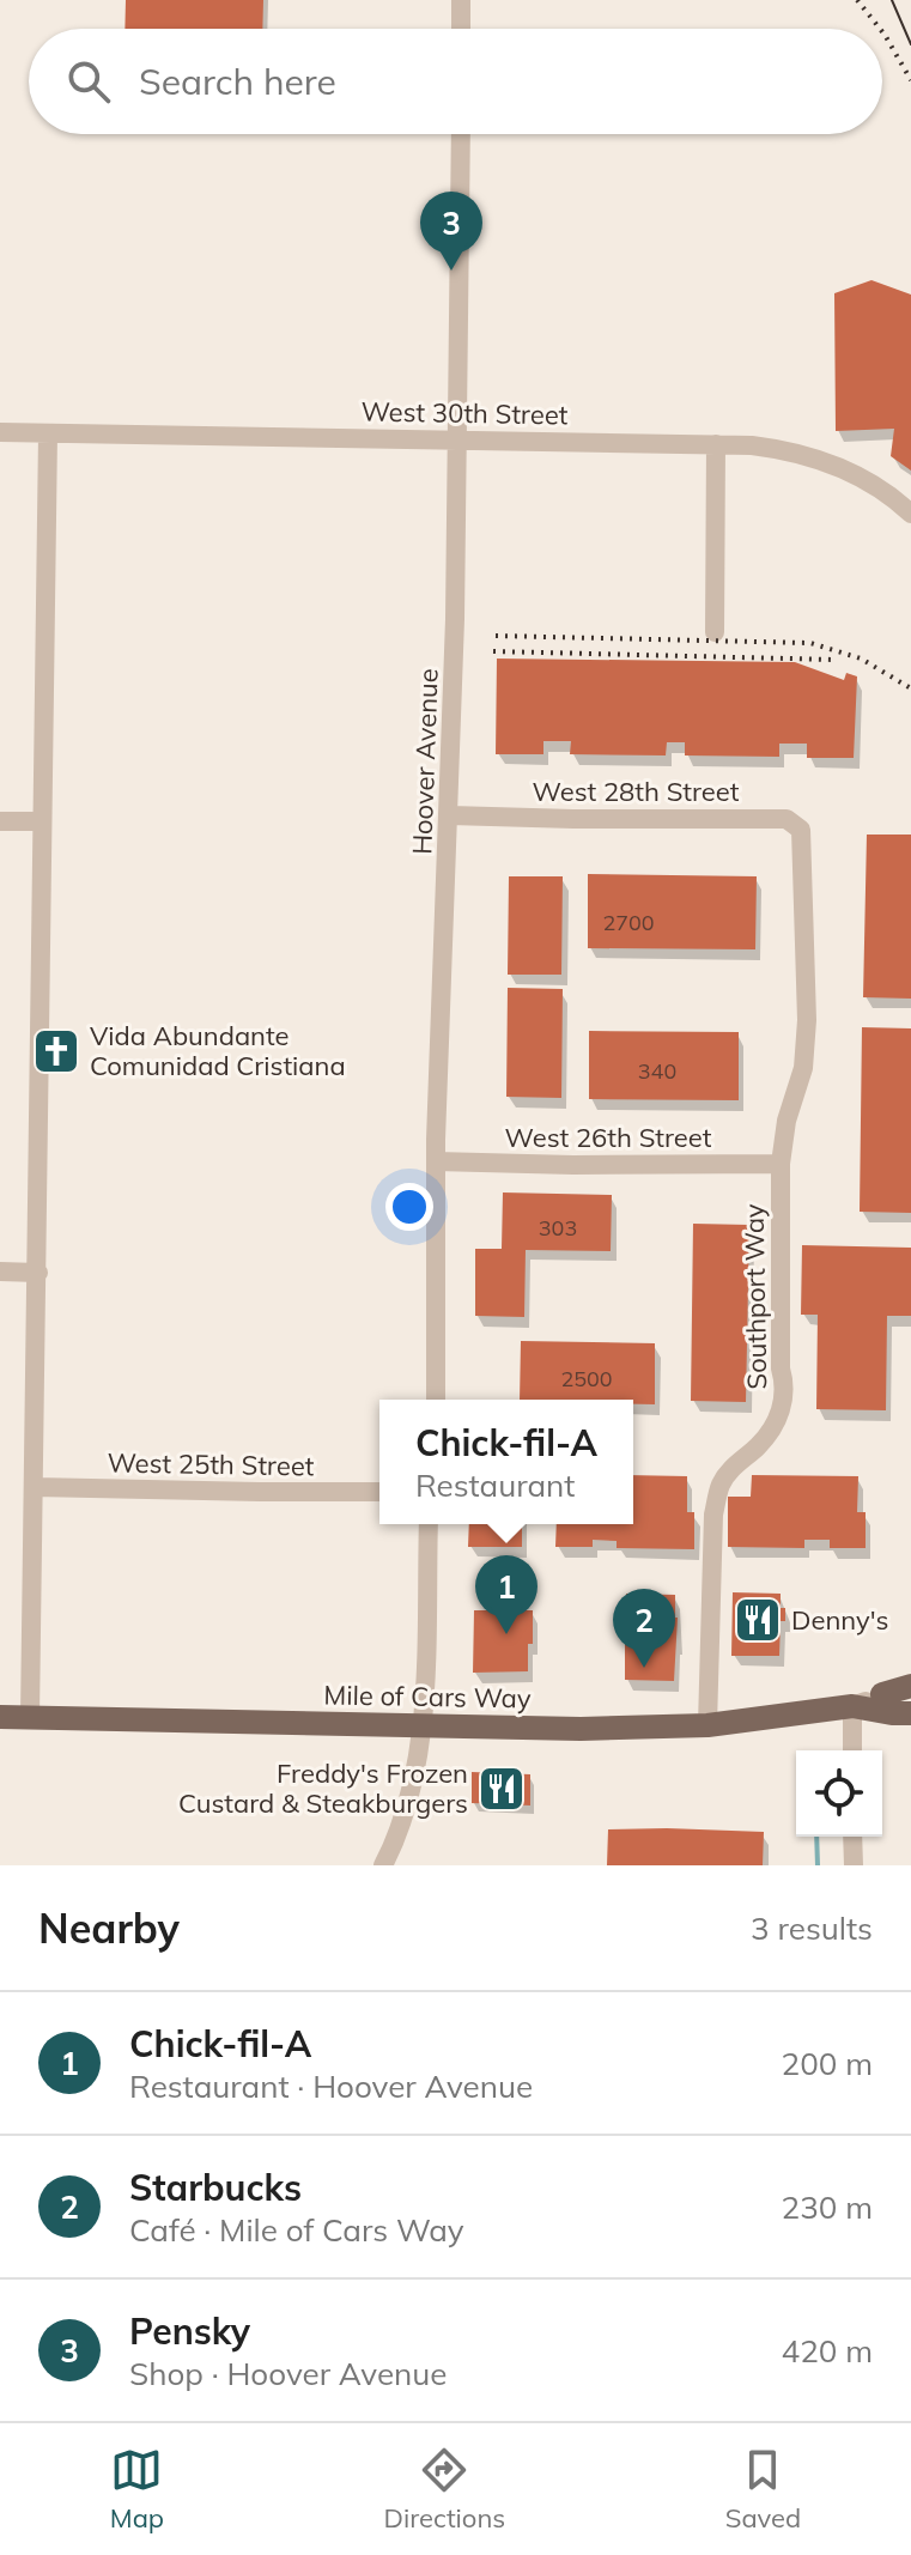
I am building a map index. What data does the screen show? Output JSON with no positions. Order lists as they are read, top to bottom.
{
  "streets": {
    "main road": ["Mile of Cars Way"],
    "street": [
      "West 30th Street",
      "Hoover Avenue",
      "West 28th Street",
      "West 26th Street",
      "Southport Way",
      "West 25th Street"
    ]
  },
  "crossings": [
    ["West 30th Street", "Hoover Avenue"],
    ["Hoover Avenue", "West 28th Street"],
    ["Hoover Avenue", "West 26th Street"],
    ["West 28th Street", "Southport Way"],
    ["West 26th Street", "Southport Way"],
    ["Southport Way", "Mile of Cars Way"]
  ],
  "places": {
    "church": ["Vida Abundante Comunidad Cristiana"],
    "restaurant": ["Denny's", "Freddy's Frozen Custard & Steakburgers"]
  },
  "house_numbers": [
    "2700",
    "340",
    "303",
    "2500"
  ],
  "page": {
    "search": "Search here",
    "pins": ["3", "1", "2"],
    "popup": ["Chick-fil-A", "Restaurant"],
    "heading": ["Nearby", "3 results"],
    "list": [
      {
        "mark": "1",
        "name": "Chick-fil-A",
        "note": "Restaurant · Hoover Avenue",
        "value": "200 m"
      },
      {
        "mark": "2",
        "name": "Starbucks",
        "note": "Café · Mile of Cars Way",
        "value": "230 m"
      },
      {
        "mark": "3",
        "name": "Pensky",
        "note": "Shop · Hoover Avenue",
        "value": "420 m"
      }
    ],
    "nav": ["Map", "Directions", "Saved"]
  }
}
